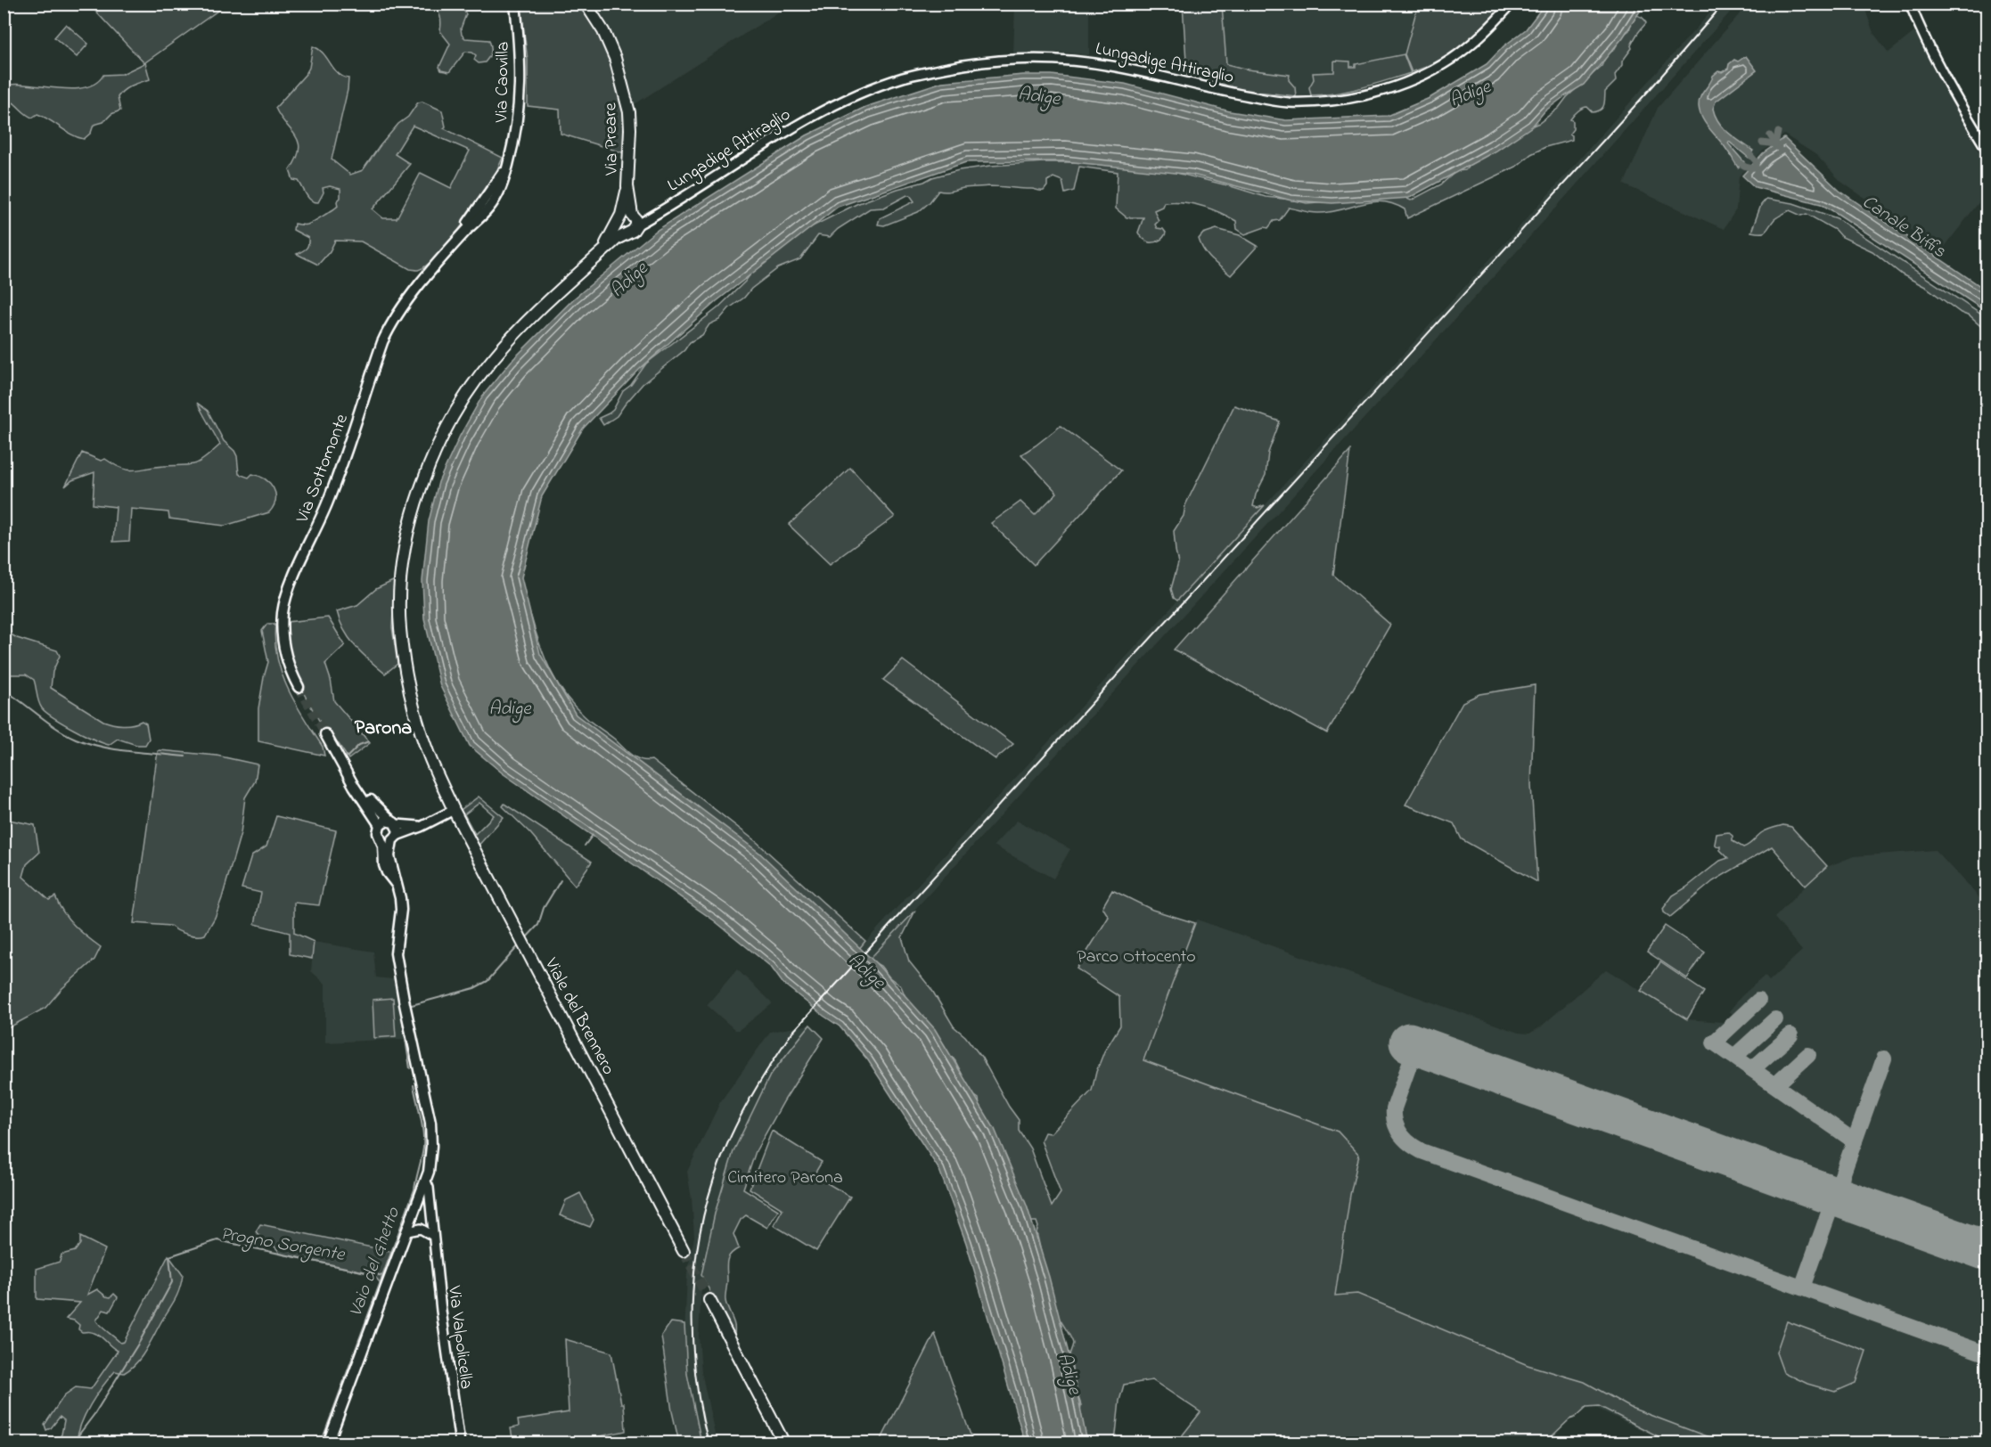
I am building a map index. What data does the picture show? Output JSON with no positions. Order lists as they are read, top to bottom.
{
  "streets": {
    "main road": [
      "Lungadige Attiraglio",
      "Via Caovilla",
      "Via Preare",
      "Via Sottomonte",
      "Viale del Brennero",
      "Via Valpolicella"
    ]
  },
  "crossings": [
    ["Lungadige Attiraglio", "Via Preare"],
    ["Lungadige Attiraglio", "Viale del Brennero"],
    ["Via Caovilla", "Via Sottomonte"]
  ],
  "districts": ["Parona"],
  "water": [
    "Adige",
    "Canale Biffis",
    "Progno Sorgente",
    "Vaio del Ghetto"
  ],
  "parks": ["Parco Ottocento", "Cimitero Parona"]
}
